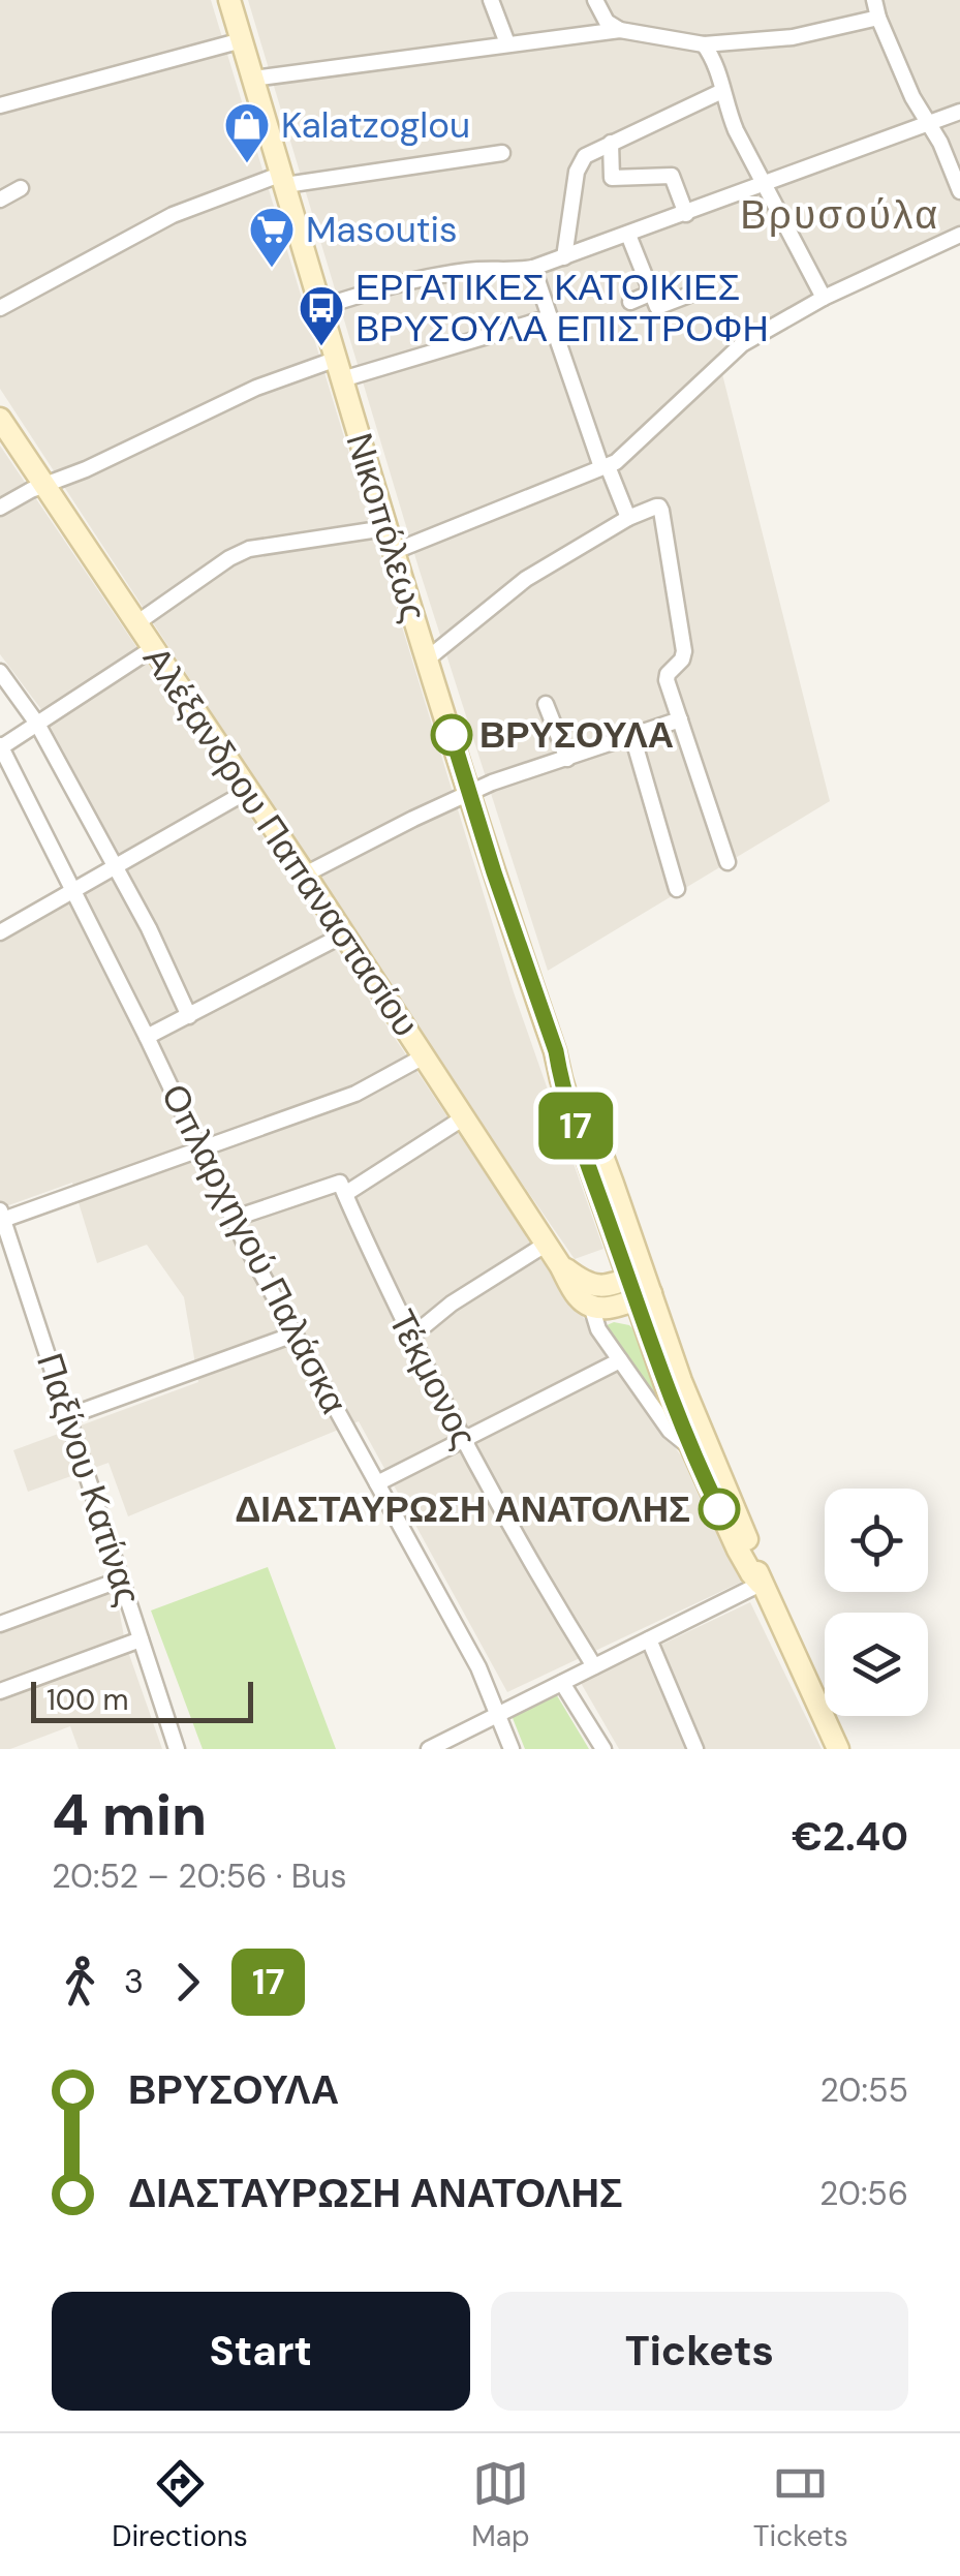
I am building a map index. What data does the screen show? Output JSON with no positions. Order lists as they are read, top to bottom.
{
  "streets": {
    "main road": ["Νικοπόλεως", "Αλέξανδρου Παπαναστασίου"],
    "street": ["Οπλαρχηγού Παλάσκα", "Τέκμονος", "Παξίνου Κατίνας"]
  },
  "districts": ["Βρυσούλα"],
  "places": {
    "shop": ["Kalatzoglou"],
    "supermarket": ["Masoutis"],
    "bus stop": ["ΕΡΓΑΤΙΚΕΣ ΚΑΤΟΙΚΙΕΣ ΒΡΥΣΟΥΛΑ ΕΠΙΣΤΡΟΦΗ"],
    "other": ["ΒΡΥΣΟΥΛΑ", "ΔΙΑΣΤΑΥΡΩΣΗ ΑΝΑΤΟΛΗΣ"]
  },
  "lines": ["bus line 17"],
  "scale_bar": "100 m",
  "page": {
    "on_map": "17",
    "scale": "100 m",
    "heading": ["4 min", "20:52 – 20:56 · Bus", "€2.40"],
    "legs": ["3", "17"],
    "list": [
      {
        "name": "ΒΡΥΣΟΥΛΑ",
        "value": "20:55"
      },
      {
        "name": "ΔΙΑΣΤΑΥΡΩΣΗ ΑΝΑΤΟΛΗΣ",
        "value": "20:56"
      }
    ],
    "buttons": ["Start", "Tickets"],
    "tabs": ["Directions", "Map", "Tickets"]
  }
}
